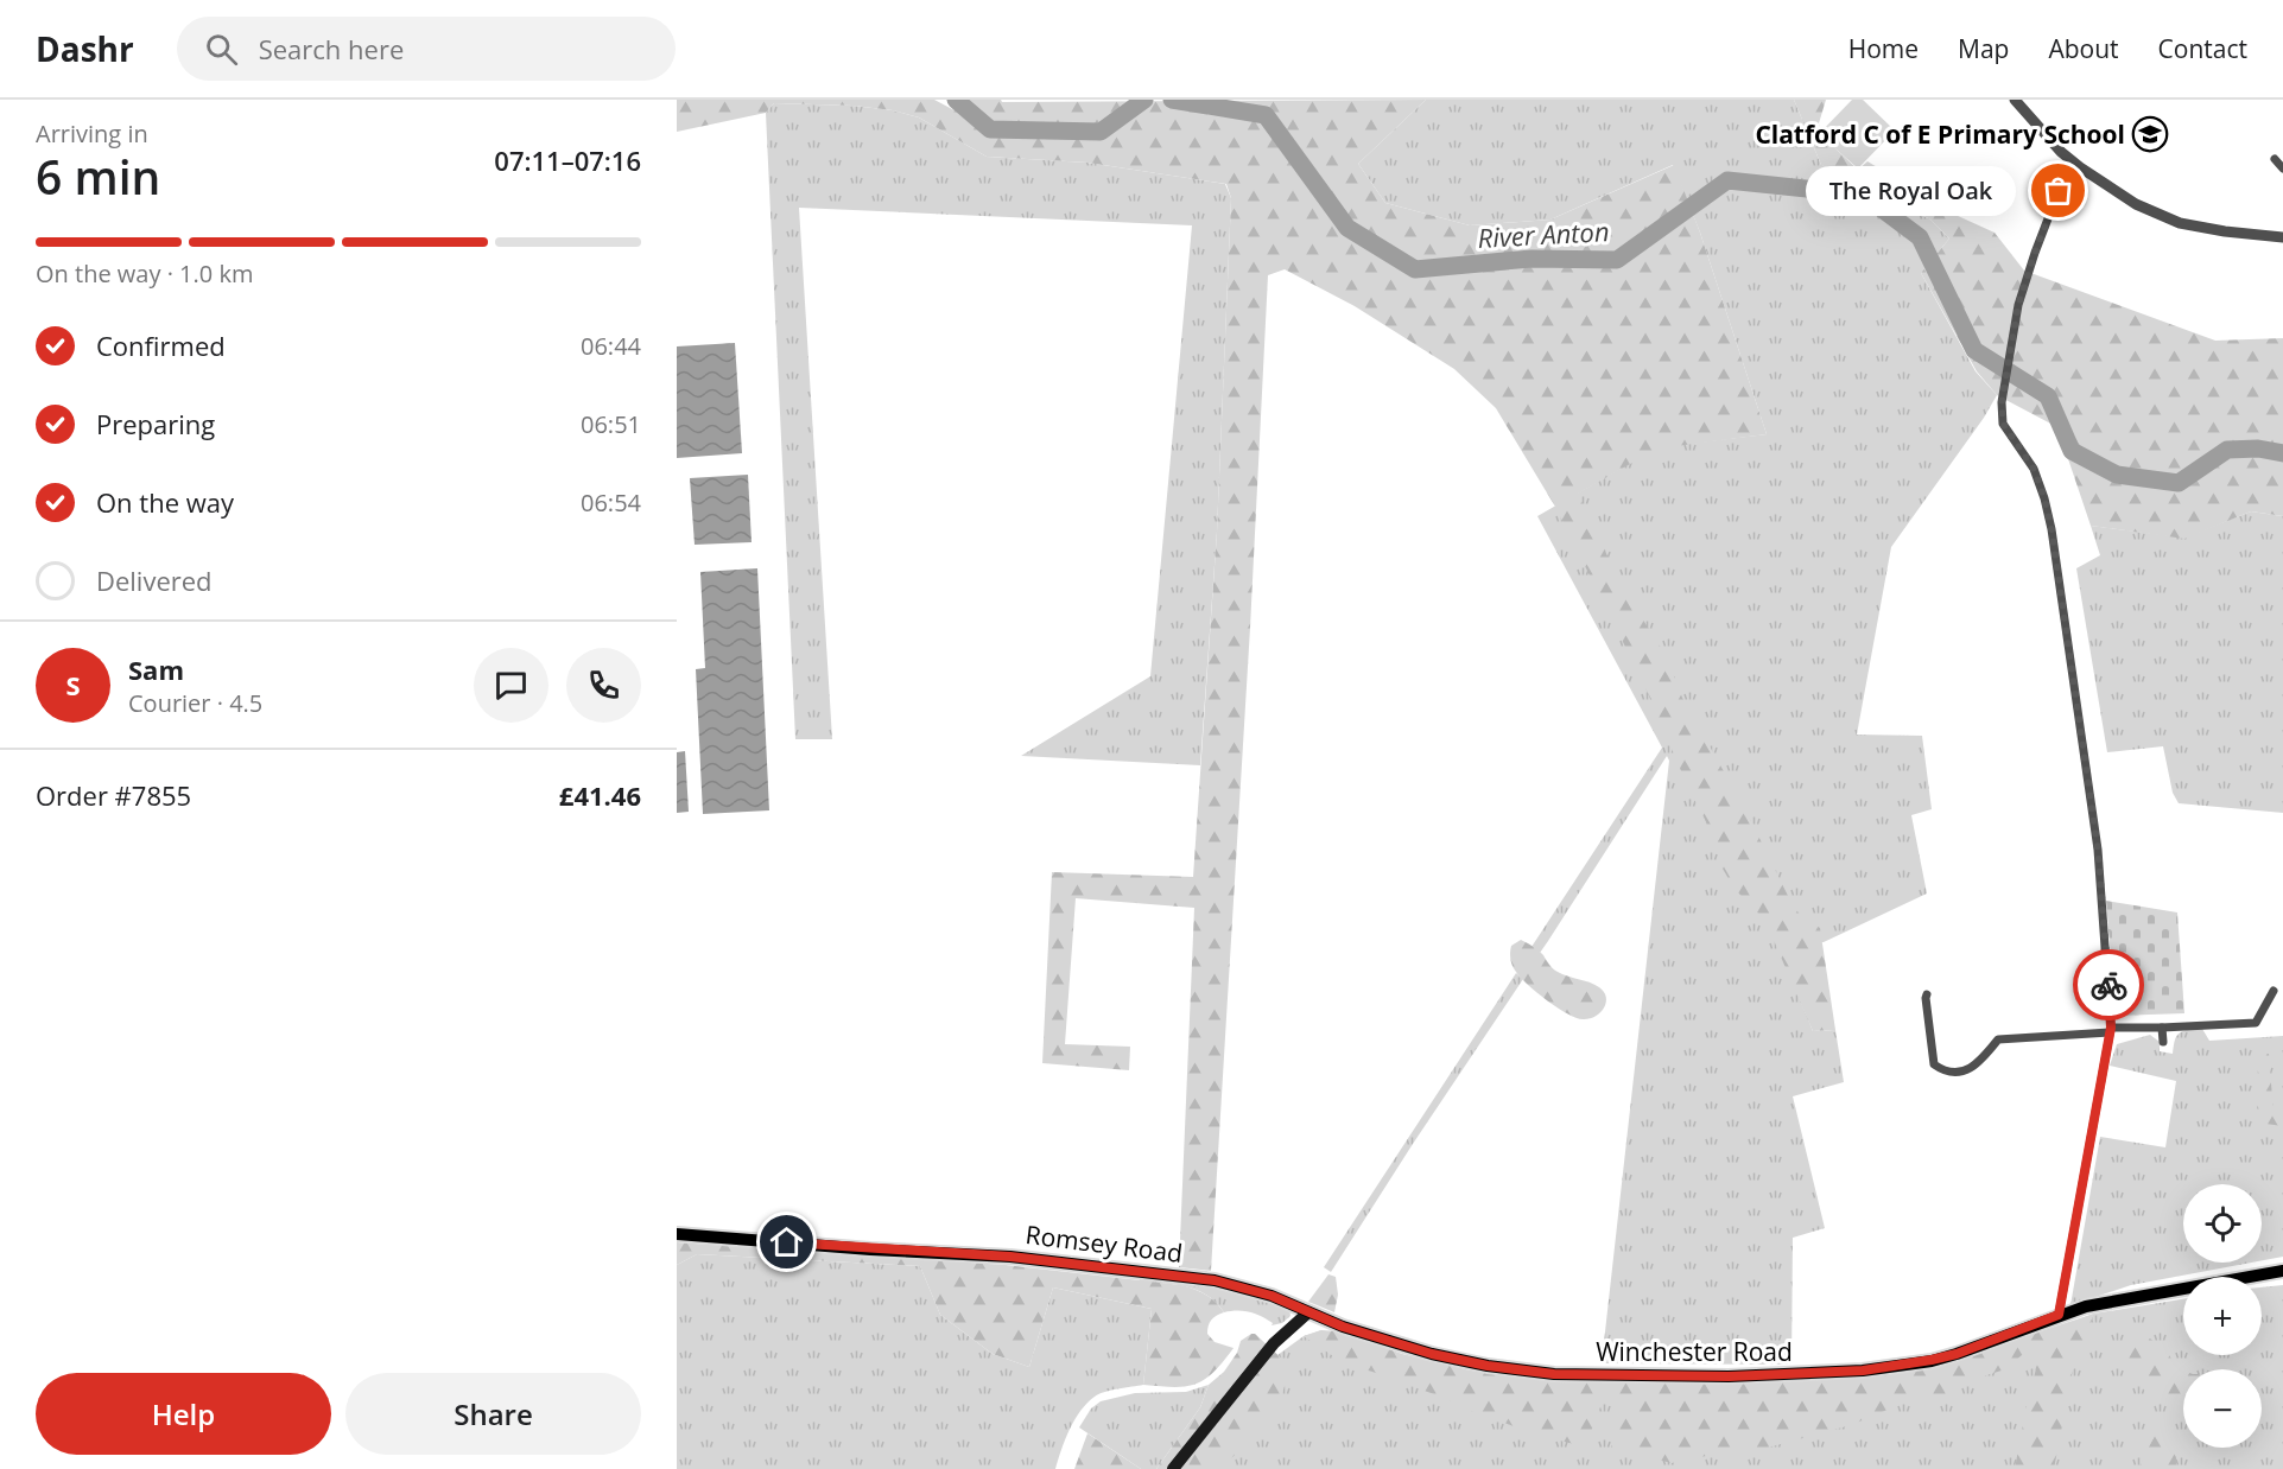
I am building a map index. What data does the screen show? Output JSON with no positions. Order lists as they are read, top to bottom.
{
  "streets": {
    "main road": ["Romsey Road", "Winchester Road"]
  },
  "crossings": [
    ["Romsey Road", "Winchester Road"]
  ],
  "water": ["River Anton"],
  "places": {
    "school or university": ["Clatford C of E Primary School"],
    "other": ["The Royal Oak"]
  },
  "page": {
    "header": "Dashr",
    "search": "Search here",
    "nav": [
      "Home",
      "Map",
      "About",
      "Contact"
    ],
    "heading": ["6 min", "Arriving in", "07:11–07:16"],
    "panel": [
      "Sam",
      "Courier · 4.5",
      "Order #7855",
      "£41.46"
    ],
    "bubble": "The Royal Oak",
    "bar": "On the way · 1.0 km",
    "list": [
      ["Confirmed", "06:44"],
      ["Preparing", "06:51"],
      ["On the way", "06:54"],
      "Delivered"
    ],
    "round": "S",
    "map_buttons": ["+", "−"],
    "buttons": ["Help", "Share"]
  }
}
